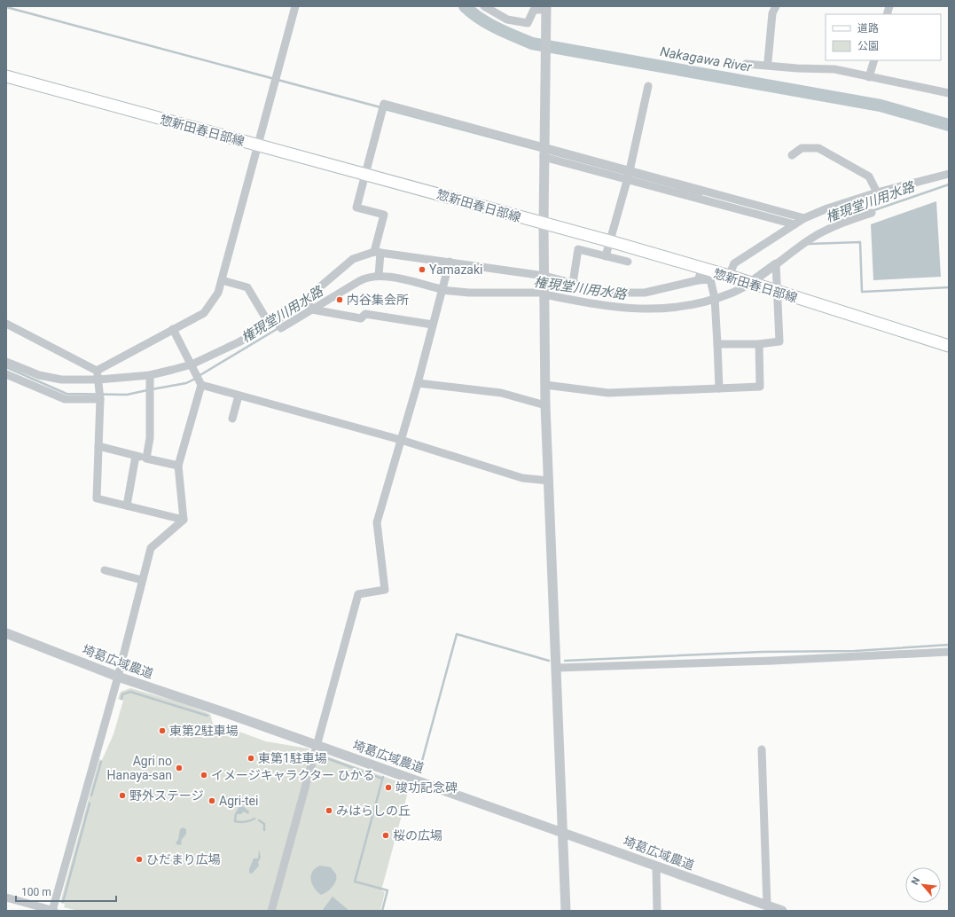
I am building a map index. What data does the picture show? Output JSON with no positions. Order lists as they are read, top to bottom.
{
  "streets": {
    "main road": ["惣新田春日部線"],
    "street": ["埼葛広域農道"]
  },
  "water": ["Nakagawa River", "権現堂川用水路"],
  "places": [
    "Yamazaki",
    "内谷集会所",
    "東第2駐車場",
    "東第1駐車場",
    "Agri no Hanaya-san",
    "イメージキャラクター ひかる",
    "竣功記念碑",
    "野外ステージ",
    "Agri-tei",
    "みはらしの丘",
    "桜の広場",
    "ひだまり広場"
  ],
  "legend": ["道路", "公園"],
  "scale_bar": "100 m",
  "north": "top left"
}
